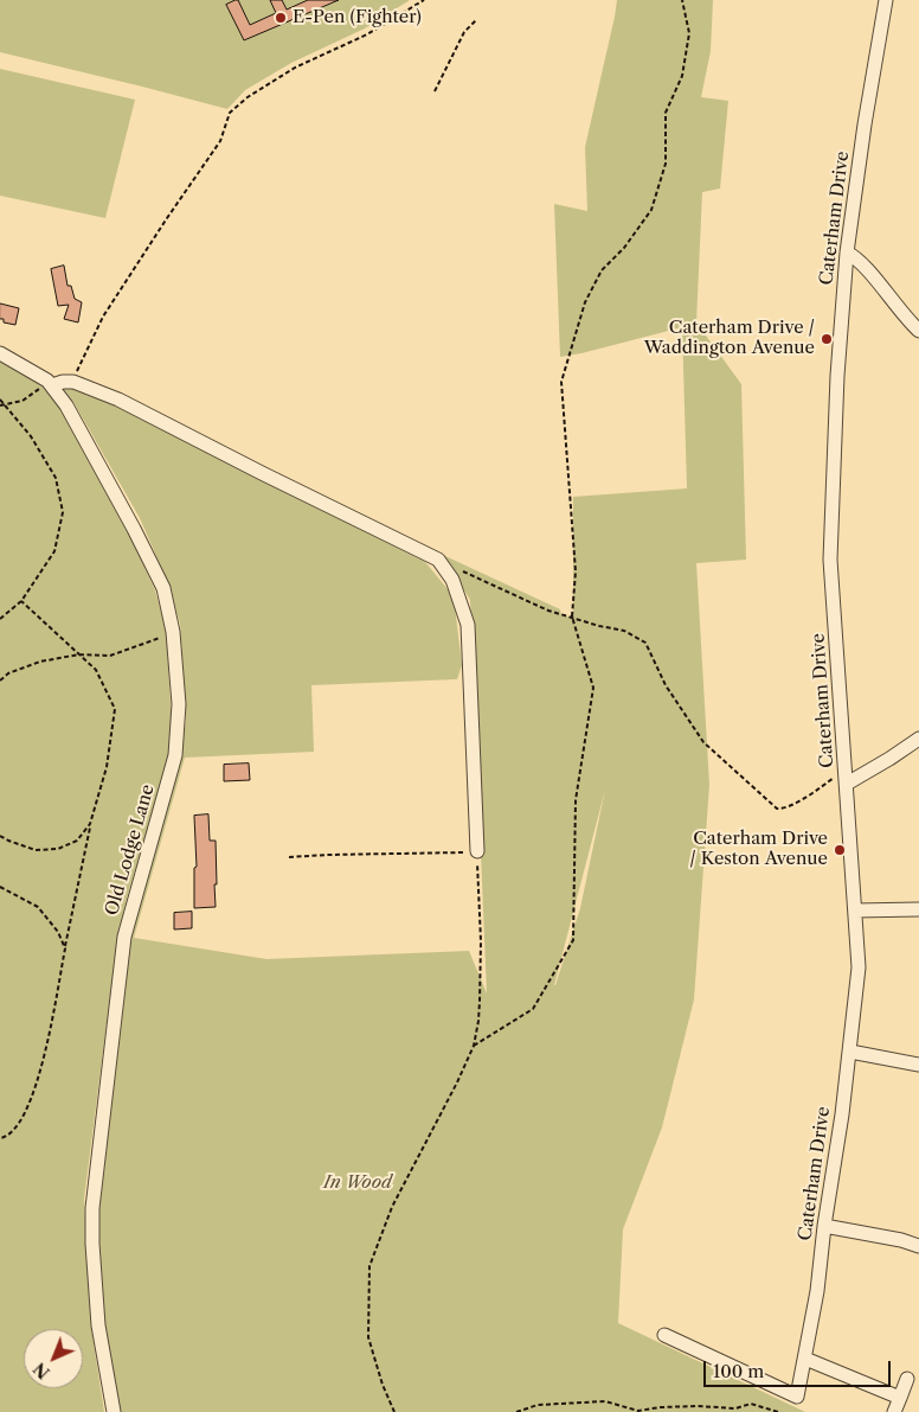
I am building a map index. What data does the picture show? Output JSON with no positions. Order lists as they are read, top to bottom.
{
  "streets": {
    "street": ["Caterham Drive", "Old Lodge Lane"]
  },
  "parks": ["In Wood"],
  "places": ["E-Pen (Fighter)", "Caterham Drive / Waddington Avenue", "Caterham Drive / Keston Avenue"],
  "scale_bar": "100 m",
  "north": "bottom left"
}
